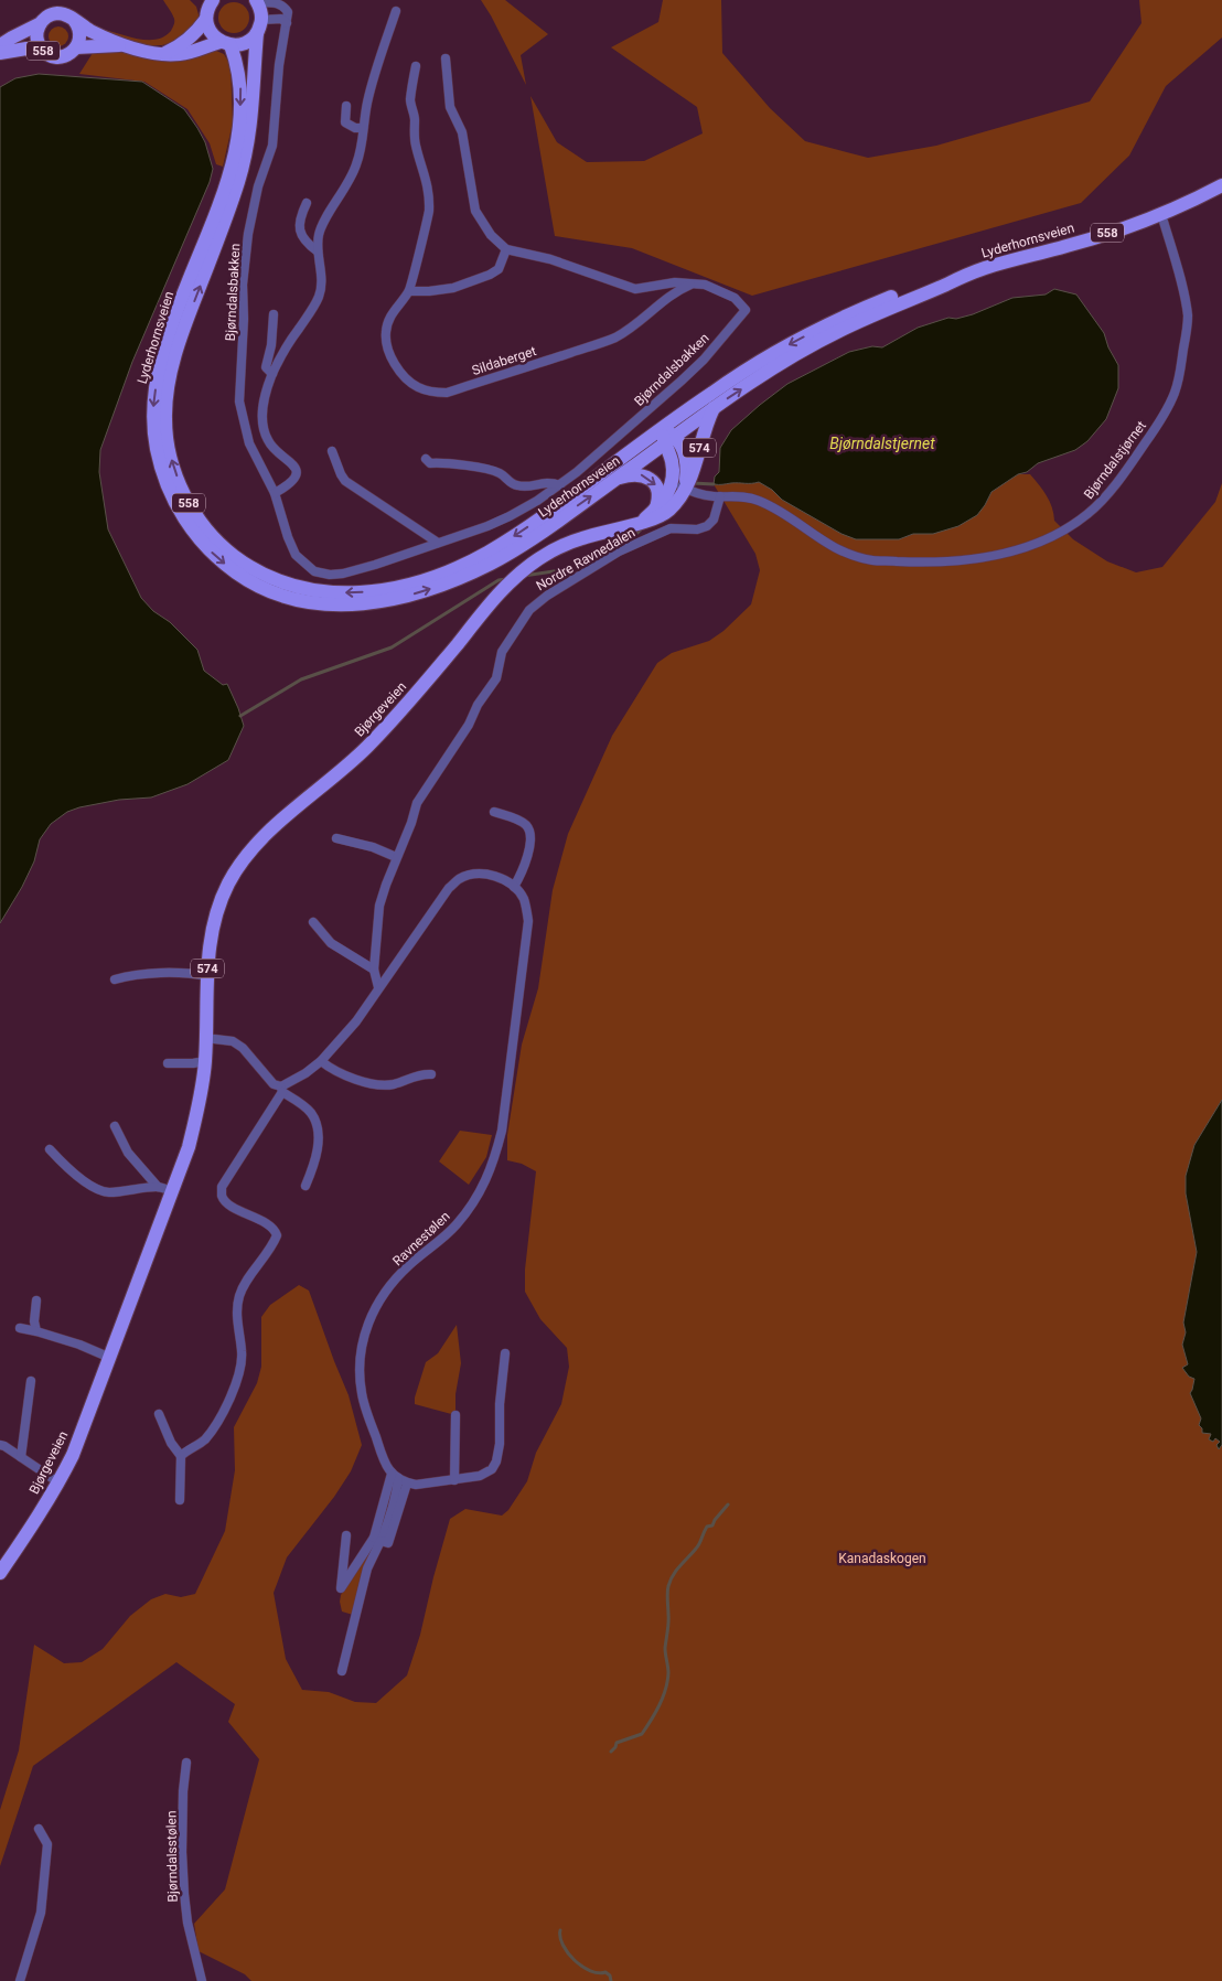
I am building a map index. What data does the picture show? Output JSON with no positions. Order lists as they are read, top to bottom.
{
  "streets": {
    "main road": [
      "558",
      "Lyderhornsveien",
      "574",
      "Bjørgeveien"
    ],
    "street": [
      "Bjørndalsbakken",
      "Sildaberget",
      "Bjørndalstjørnet",
      "Nordre Ravnedalen",
      "Ravnestølen",
      "Bjørndalsstølen"
    ]
  },
  "crossings": [
    ["558", "Lyderhornsveien"],
    ["Lyderhornsveien", "574"],
    ["Lyderhornsveien", "Bjørndalstjørnet"],
    ["Lyderhornsveien", "Bjørgeveien"],
    ["Bjørndalsbakken", "Sildaberget"],
    ["574", "Bjørgeveien"],
    ["Bjørndalstjørnet", "Nordre Ravnedalen"],
    ["Bjørndalstjørnet", "Bjørgeveien"]
  ],
  "water": ["Bjørndalstjernet"],
  "parks": ["Kanadaskogen"]
}
